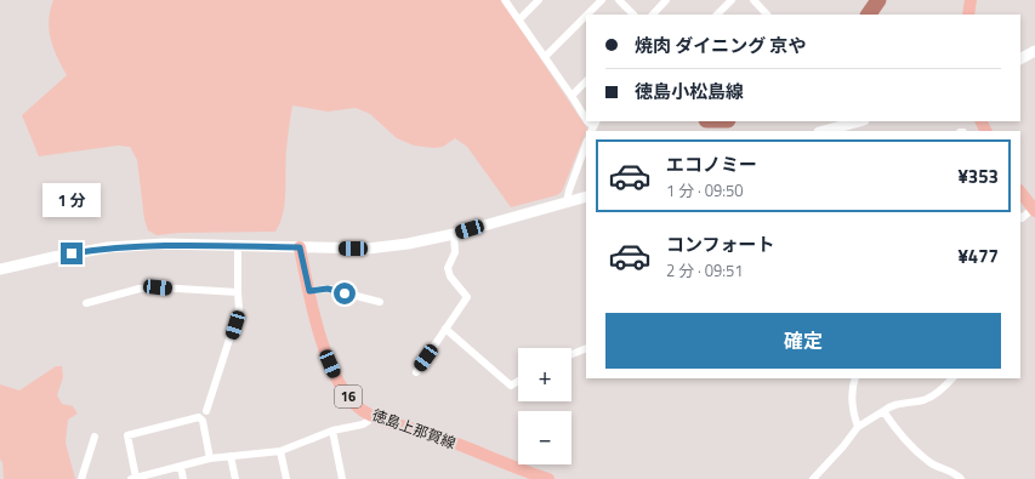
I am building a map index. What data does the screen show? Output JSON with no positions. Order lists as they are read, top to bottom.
{
  "streets": {
    "main road": ["16", "徳島上那賀線"]
  },
  "page": {
    "banner": ["焼肉 ダイニング 京や", "徳島小松島線"],
    "list": [
      {
        "name": "エコノミー",
        "note": "1 分 · 09:50",
        "value": "¥353"
      },
      {
        "name": "コンフォート",
        "note": "2 分 · 09:51",
        "value": "¥477"
      }
    ],
    "bubble": "1 分",
    "buttons": "確定",
    "map_buttons": ["+", "−"]
  }
}
